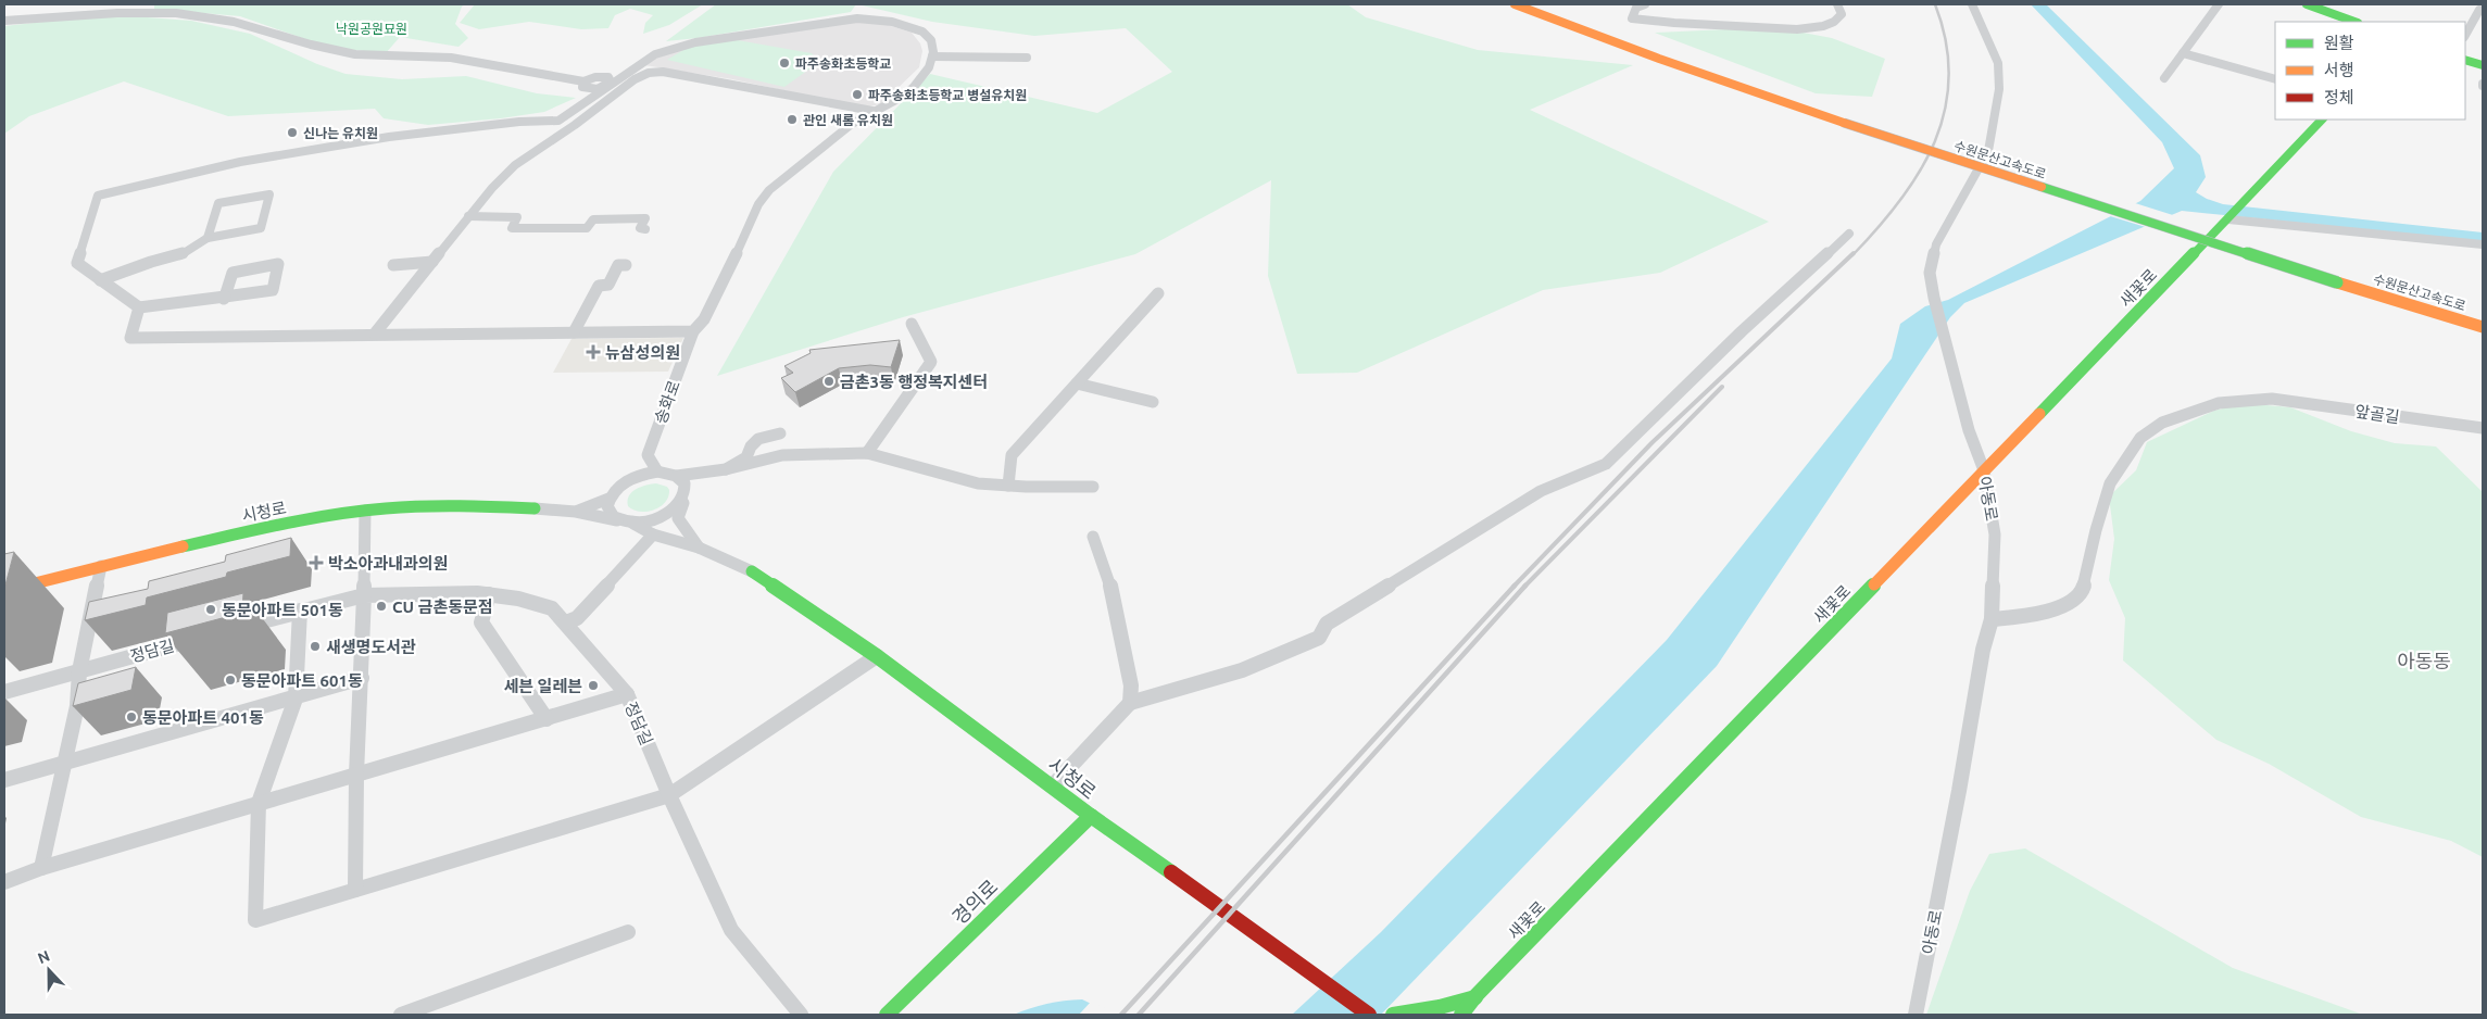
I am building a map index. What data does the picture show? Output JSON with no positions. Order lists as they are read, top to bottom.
{
  "streets": {
    "main road": [
      "수원문산고속도로",
      "새꽃로",
      "시청로",
      "경의로"
    ],
    "street": [
      "송화로",
      "앞골길",
      "아동로",
      "정담길"
    ]
  },
  "crossings": [
    ["새꽃로", "아동로"],
    ["앞골길", "아동로"],
    ["시청로", "경의로"]
  ],
  "districts": ["아동동"],
  "parks": ["낙원공원묘원"],
  "places": {
    "other": [
      "파주송화초등학교",
      "파주송화초등학교 병설유치원",
      "관인 새롬 유치원",
      "신나는 유치원",
      "금촌3동 행정복지센터",
      "CU 금촌동문점",
      "동문아파트 501동",
      "새생명도서관",
      "동문아파트 601동",
      "세븐 일레븐",
      "동문아파트 401동"
    ],
    "health": ["뉴삼성의원", "박소아과내과의원"]
  },
  "legend": ["원활", "서행", "정체"],
  "north": "top"
}
